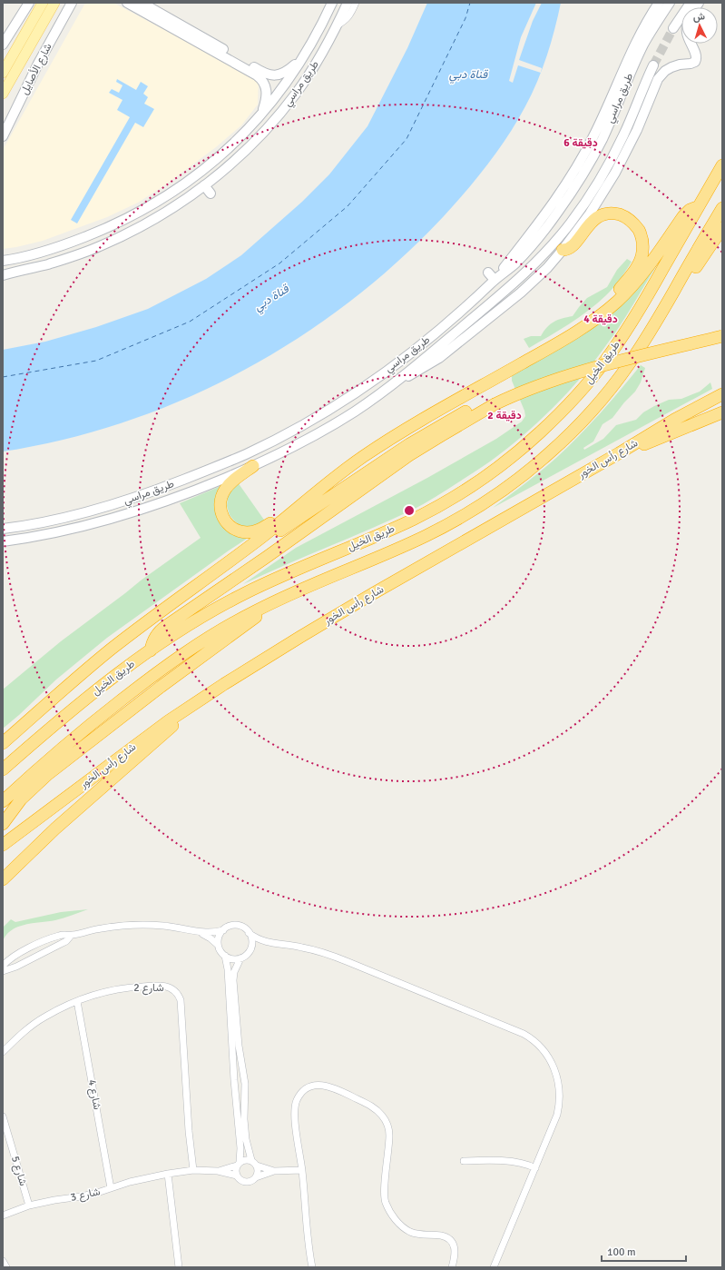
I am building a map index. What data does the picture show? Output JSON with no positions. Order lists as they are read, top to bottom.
{
  "streets": {
    "highway": ["طريق الخيل", "شارع رأس الخور"],
    "main road": ["شارع الأصايل"],
    "street": [
      "طريق مراسي",
      "شارع 2",
      "شارع 4",
      "شارع 5",
      "شارع 3"
    ]
  },
  "crossings": [
    ["شارع 2", "شارع 4"],
    ["شارع 2", "شارع 3"],
    ["شارع 4", "شارع 3"],
    ["شارع 5", "شارع 3"]
  ],
  "water": ["قناة دبي"],
  "scale_bar": "100 m",
  "north": "top",
  "rings": ["6 دقيقة", "4 دقيقة", "2 دقيقة"]
}
